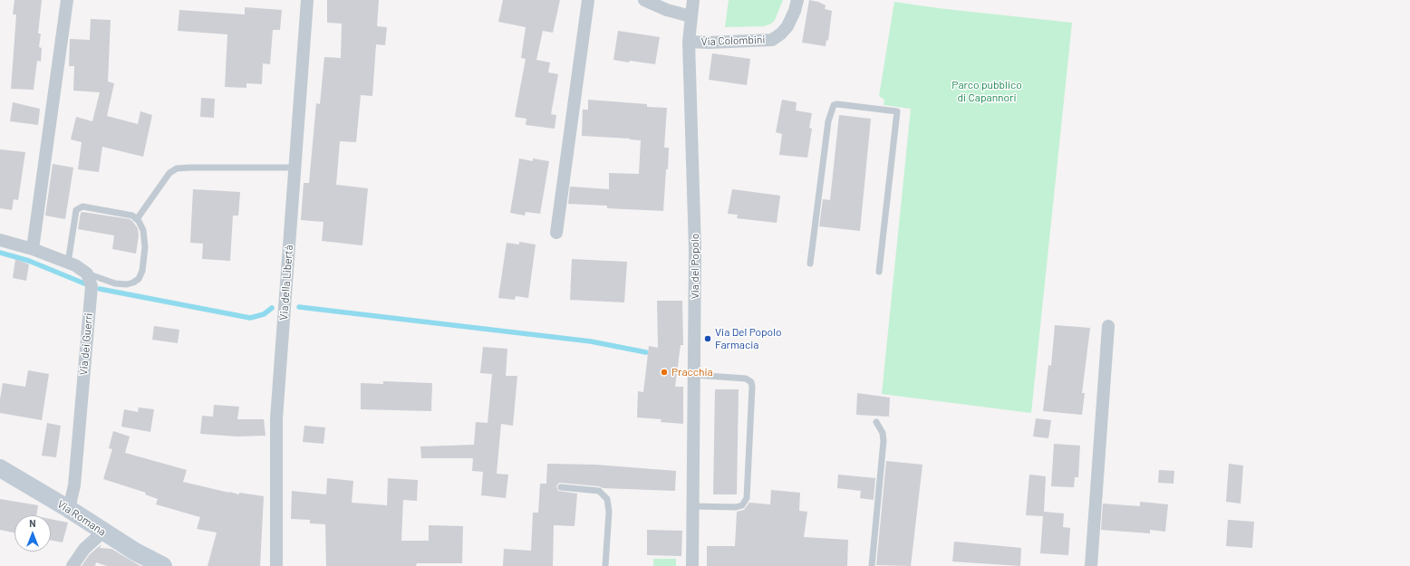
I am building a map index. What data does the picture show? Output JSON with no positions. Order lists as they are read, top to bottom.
{
  "streets": {
    "street": [
      "Via Colombini",
      "Via del Popolo",
      "Via della Libertà",
      "Via dei Guerri",
      "Via Romana"
    ]
  },
  "crossings": [
    ["Via Colombini", "Via del Popolo"],
    ["Via dei Guerri", "Via Romana"]
  ],
  "parks": ["Parco pubblico di Capannori"],
  "places": ["Via Del Popolo Farmacia", "Pracchia"],
  "north": "top"
}
